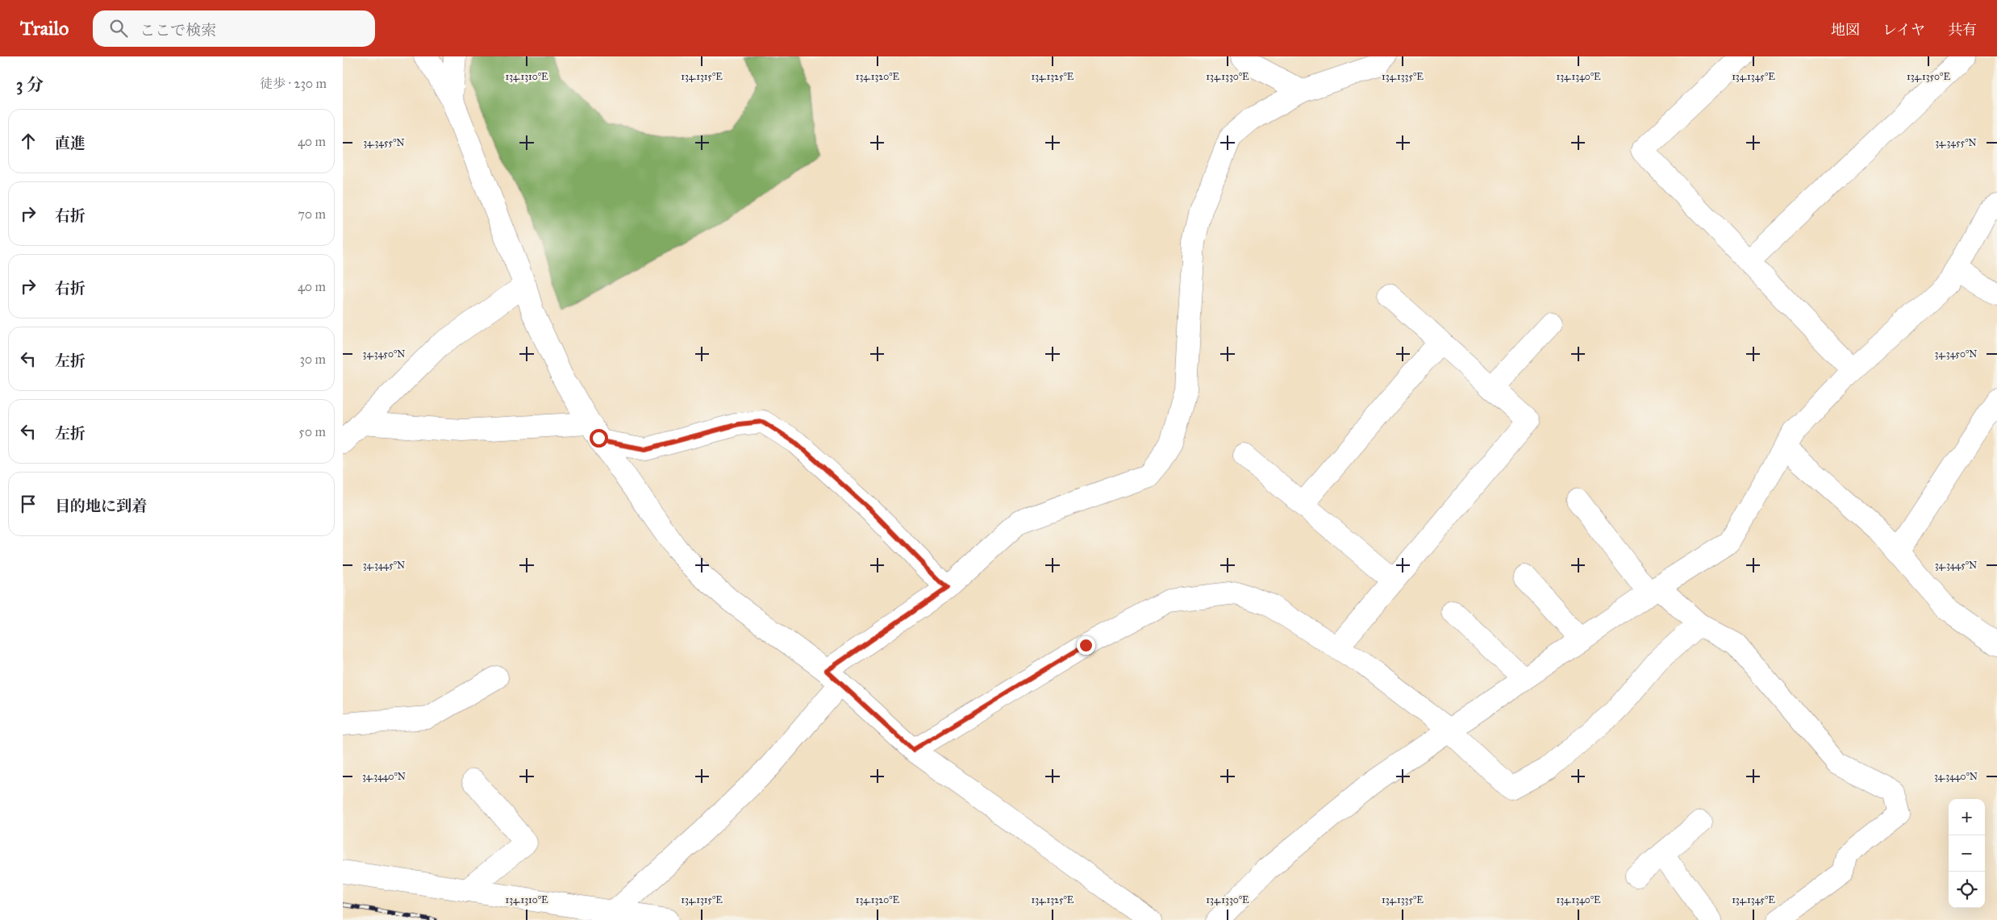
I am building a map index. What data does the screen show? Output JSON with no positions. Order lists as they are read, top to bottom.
{
  "page": {
    "header": "Trailo",
    "search": "ここで検索",
    "nav": ["地図", "レイヤ", "共有"],
    "heading": ["3 分", "徒歩 · 230 m"],
    "list": [
      ["直進", "40 m"],
      ["右折", "70 m"],
      ["右折", "40 m"],
      ["左折", "30 m"],
      ["左折", "50 m"],
      "目的地に到着"
    ],
    "map_buttons": ["+", "−"]
  },
  "coordinates": [
    "134.1310°E",
    "134.1315°E",
    "134.1320°E",
    "134.1325°E",
    "134.1330°E",
    "134.1335°E",
    "134.1340°E",
    "134.1345°E",
    "134.1350°E",
    "34.3455°N",
    "34.3450°N",
    "34.3445°N",
    "34.3440°N"
  ]
}
